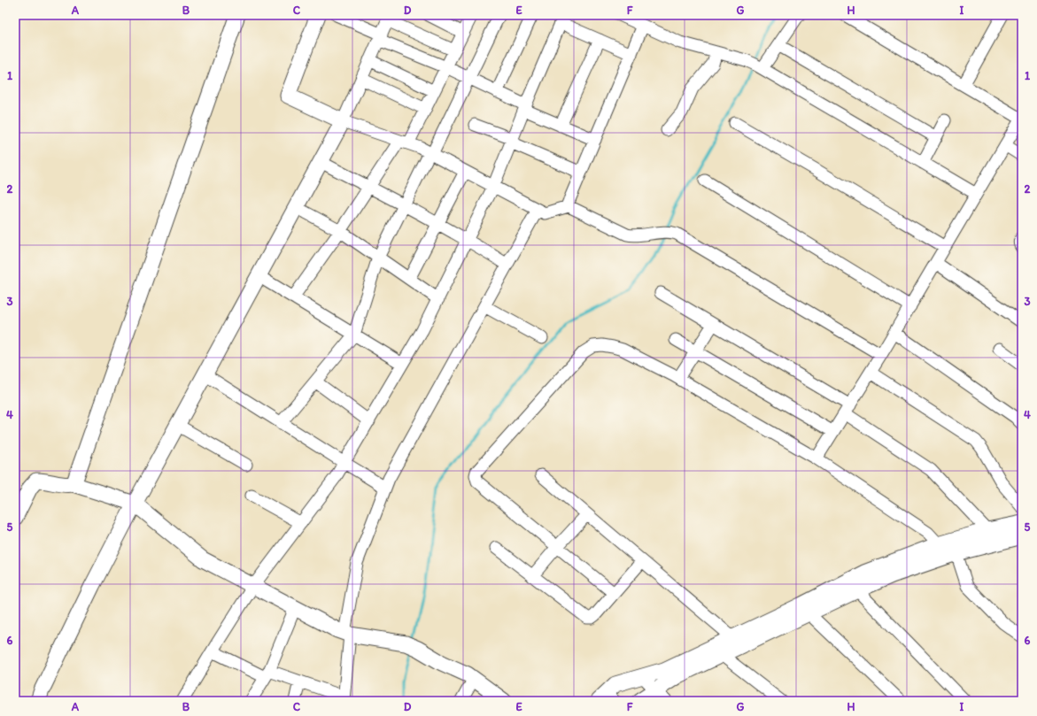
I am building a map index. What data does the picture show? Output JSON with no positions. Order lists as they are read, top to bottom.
{
  "grid": {
    "columns": [
      "A",
      "B",
      "C",
      "D",
      "E",
      "F",
      "G",
      "H",
      "I"
    ],
    "rows": [
      "1",
      "2",
      "3",
      "4",
      "5",
      "6"
    ]
  }
}
